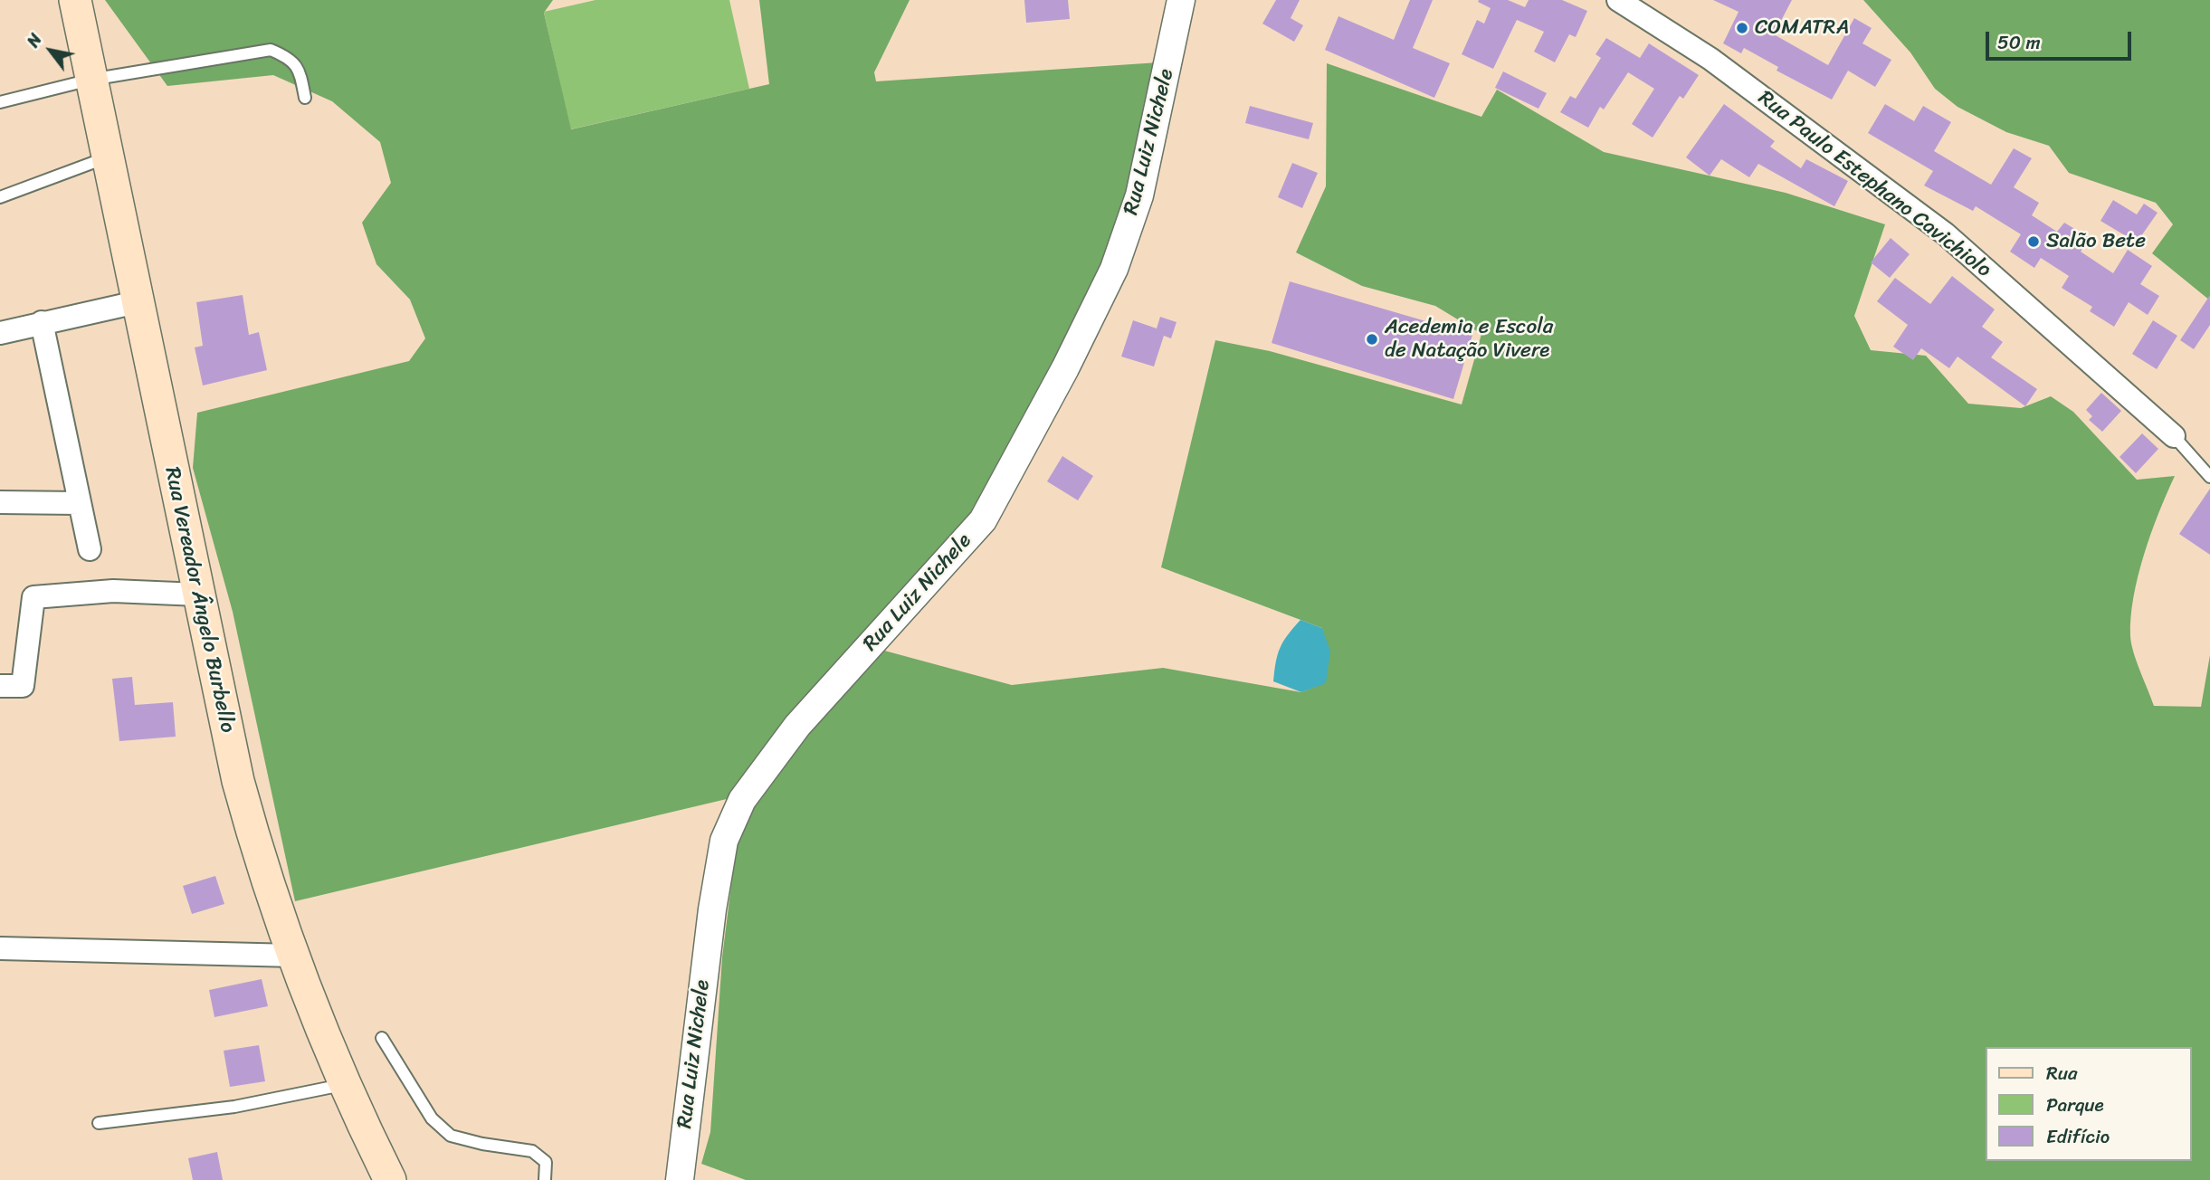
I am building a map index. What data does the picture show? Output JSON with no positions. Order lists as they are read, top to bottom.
{
  "streets": {
    "main road": ["Rua Vereador Ângelo Burbello"],
    "street": ["Rua Luiz Nichele", "Rua Paulo Estephano Cavichiolo"]
  },
  "places": ["COMATRA", "Salão Bete", "Acedemia e Escola de Natação Vivere"],
  "legend": ["Rua", "Parque", "Edifício"],
  "scale_bar": "50 m",
  "north": "top left"
}
